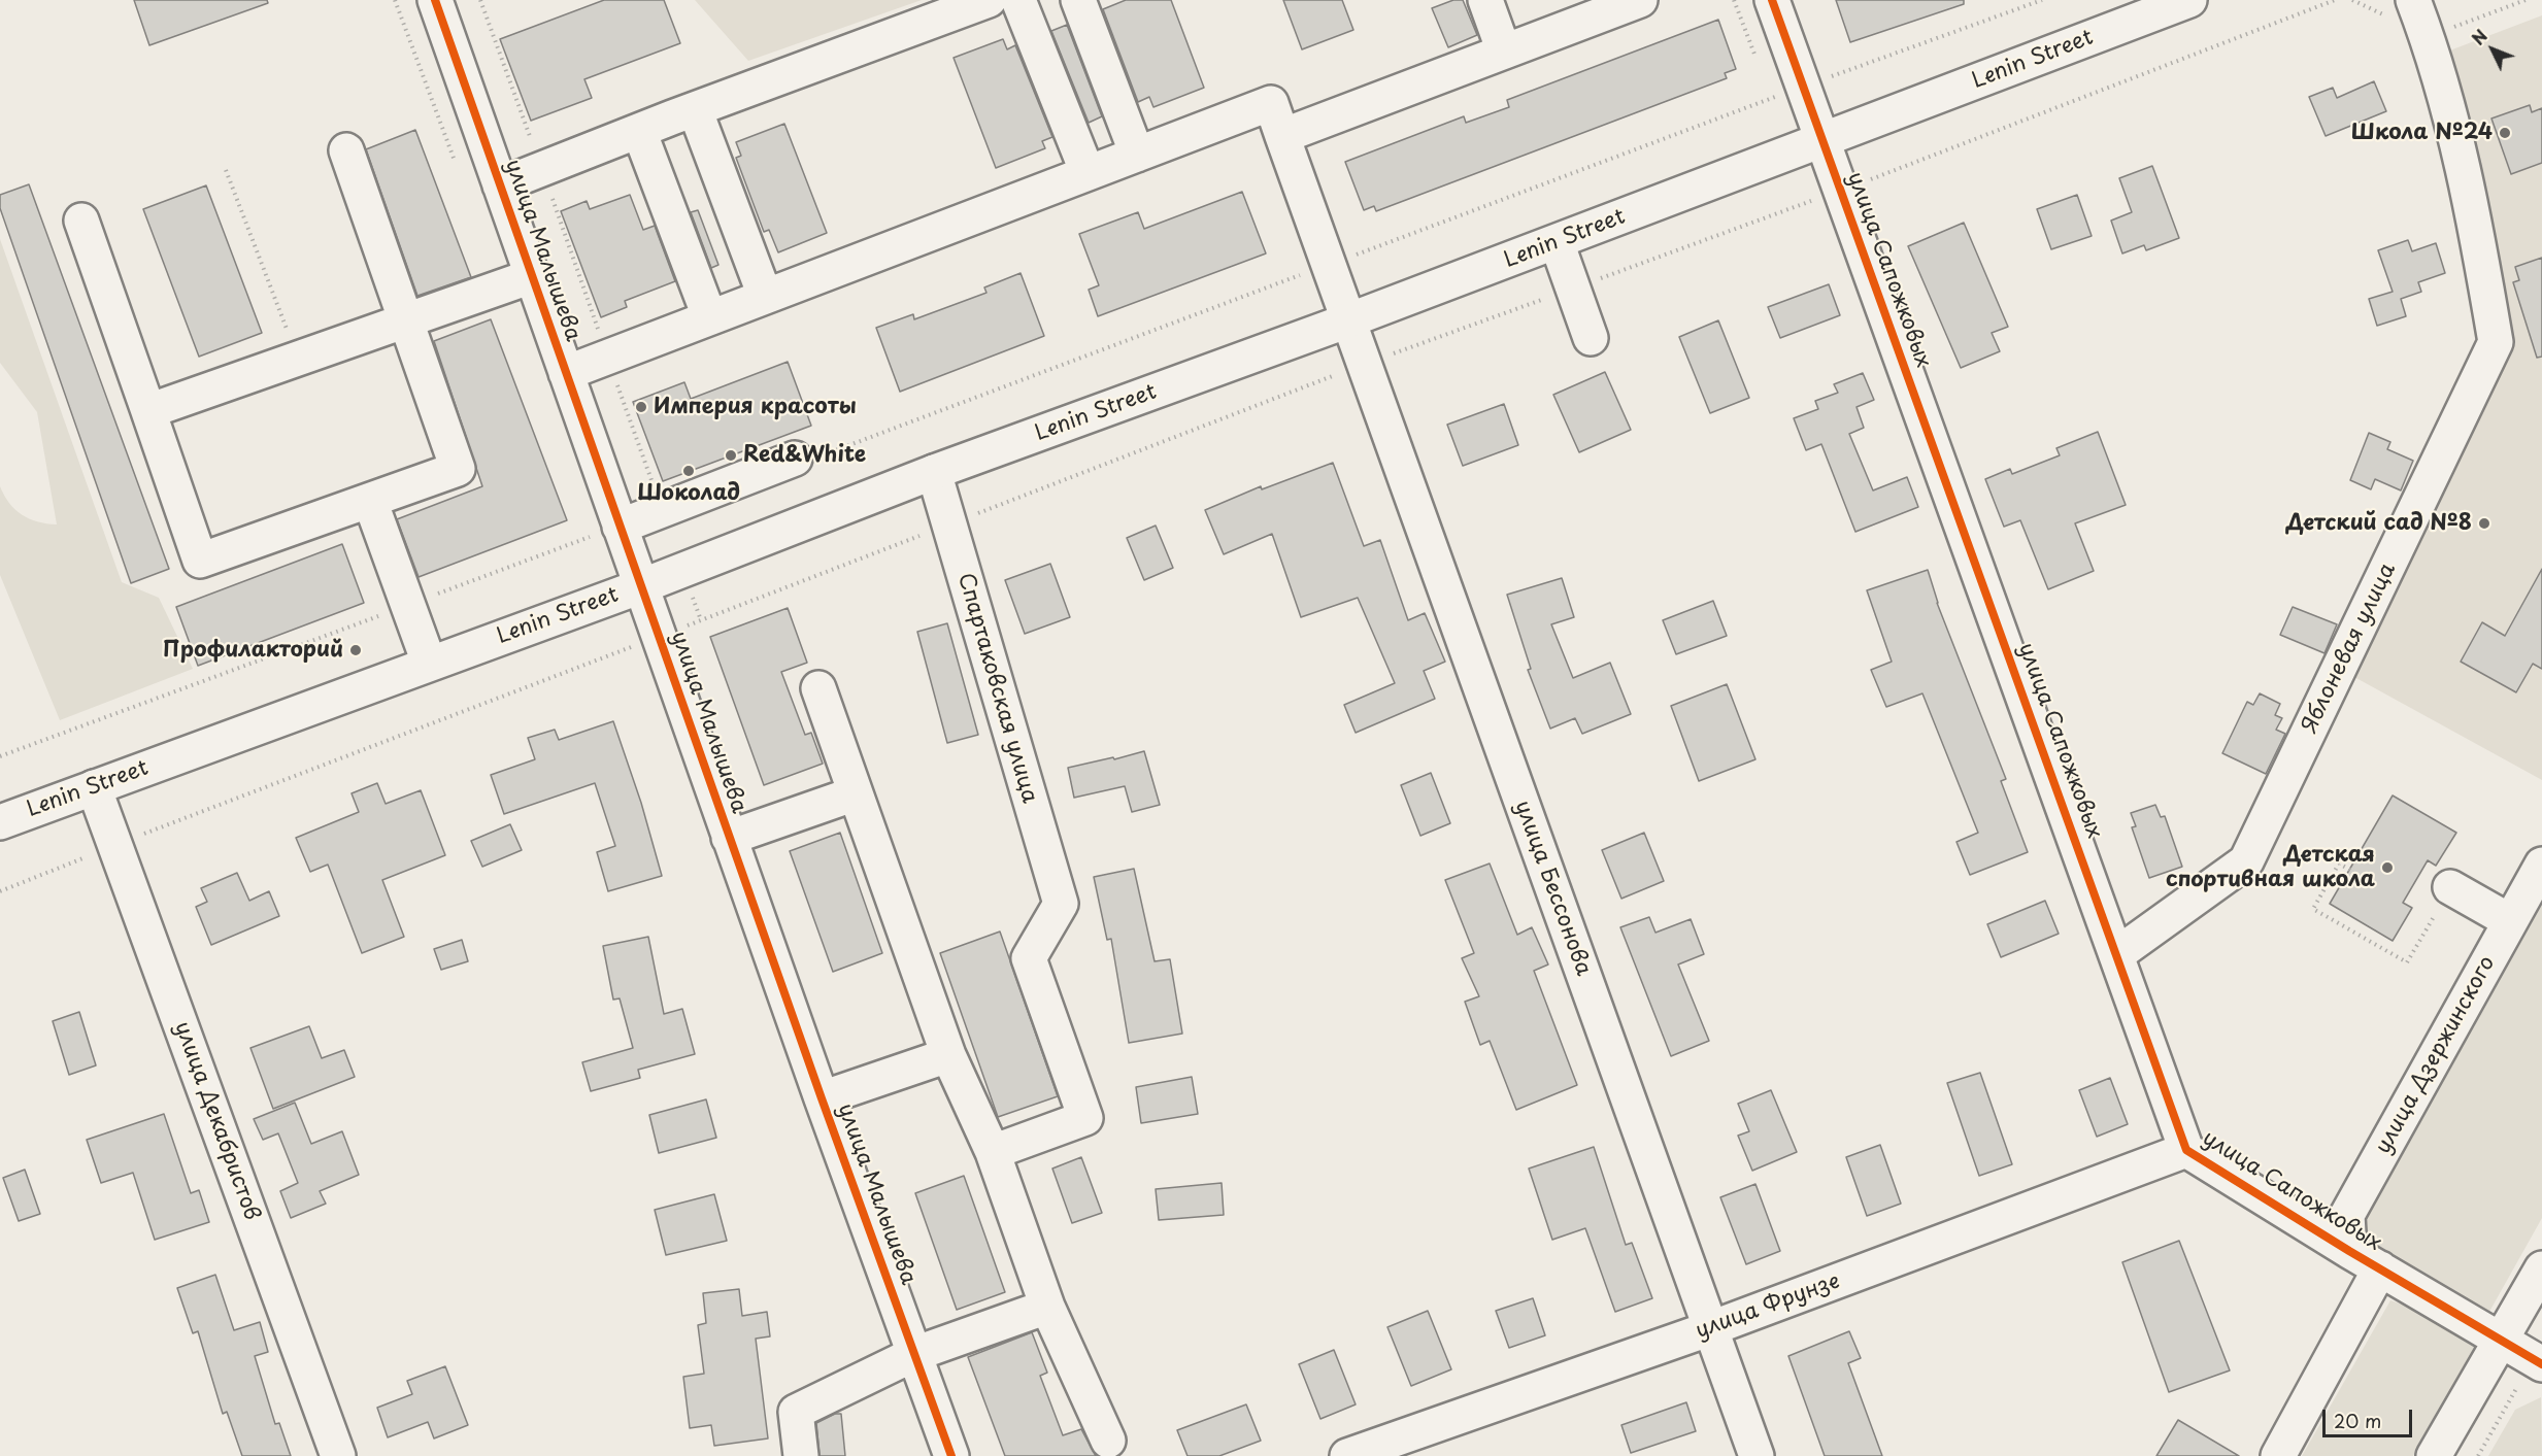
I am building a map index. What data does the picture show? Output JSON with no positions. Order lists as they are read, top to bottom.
{
  "streets": {
    "street": [
      "Lenin Street",
      "улица Малышева",
      "улица Сапожковых",
      "Яблоневая улица",
      "Спартаковская улица",
      "улица Бессонова",
      "улица Дзержинского",
      "улица Декабристов",
      "улица Фрунзе"
    ]
  },
  "crossings": [
    ["Lenin Street", "улица Малышева"],
    ["Lenin Street", "улица Сапожковых"],
    ["Lenin Street", "Спартаковская улица"],
    ["Lenin Street", "улица Бессонова"],
    ["Lenin Street", "улица Декабристов"],
    ["улица Сапожковых", "Яблоневая улица"],
    ["улица Сапожковых", "улица Дзержинского"],
    ["улица Сапожковых", "улица Фрунзе"],
    ["улица Бессонова", "улица Фрунзе"]
  ],
  "places": [
    "Школа №24",
    "Империя красоты",
    "Red&White",
    "Шоколад",
    "Детский сад №8",
    "Профилакторий",
    "Детская спортивная школа"
  ],
  "scale_bar": "20 m",
  "north": "top left"
}
